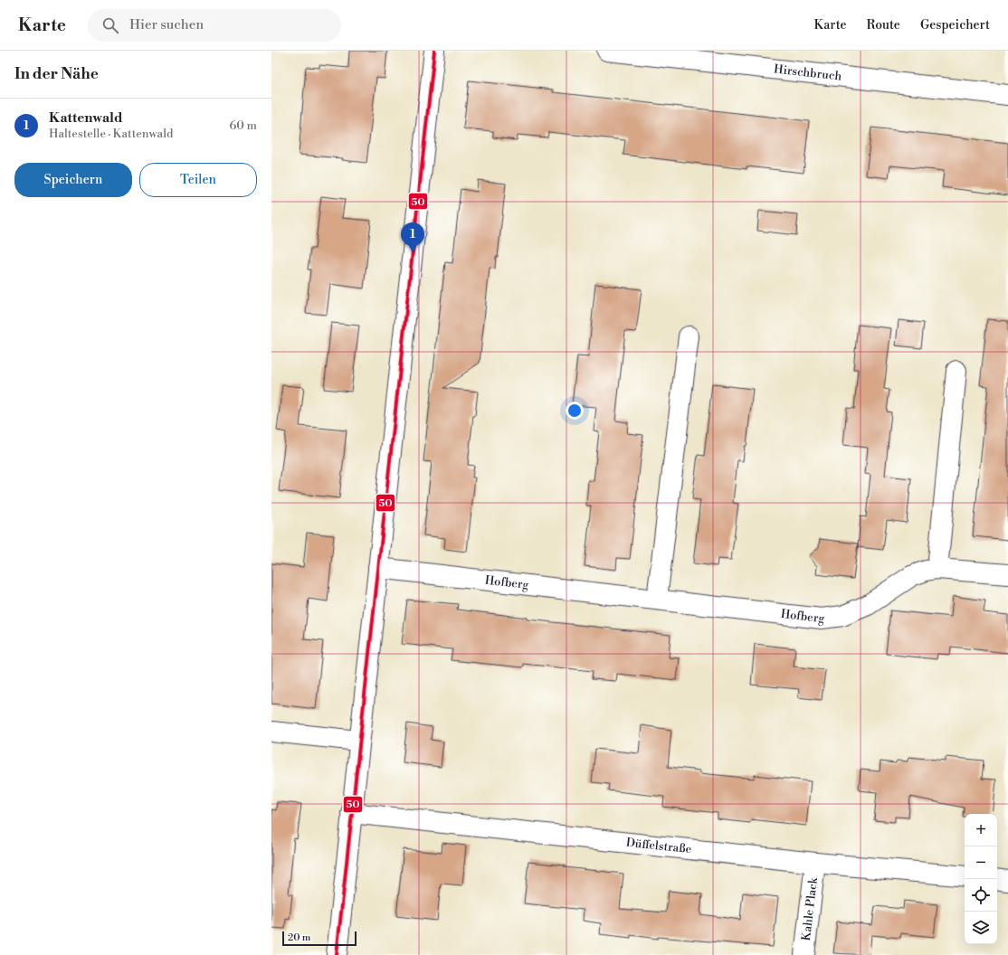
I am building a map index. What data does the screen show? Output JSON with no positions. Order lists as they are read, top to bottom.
{
  "streets": {
    "street": [
      "Hirschbruch",
      "Hofberg",
      "Düffelstraße",
      "Kahle Plack"
    ]
  },
  "crossings": [
    ["Düffelstraße", "Kahle Plack"]
  ],
  "lines": ["transit line 50"],
  "scale_bar": "20 m",
  "page": {
    "header": "Karte",
    "search": "Hier suchen",
    "nav": ["Karte", "Route", "Gespeichert"],
    "heading": "In der Nähe",
    "list": [
      {
        "mark": "1",
        "name": "Kattenwald",
        "note": "Haltestelle · Kattenwald",
        "value": "60 m"
      }
    ],
    "buttons": ["Speichern", "Teilen"],
    "pins": "1",
    "map_buttons": ["+", "−"],
    "scale": "20 m"
  }
}
